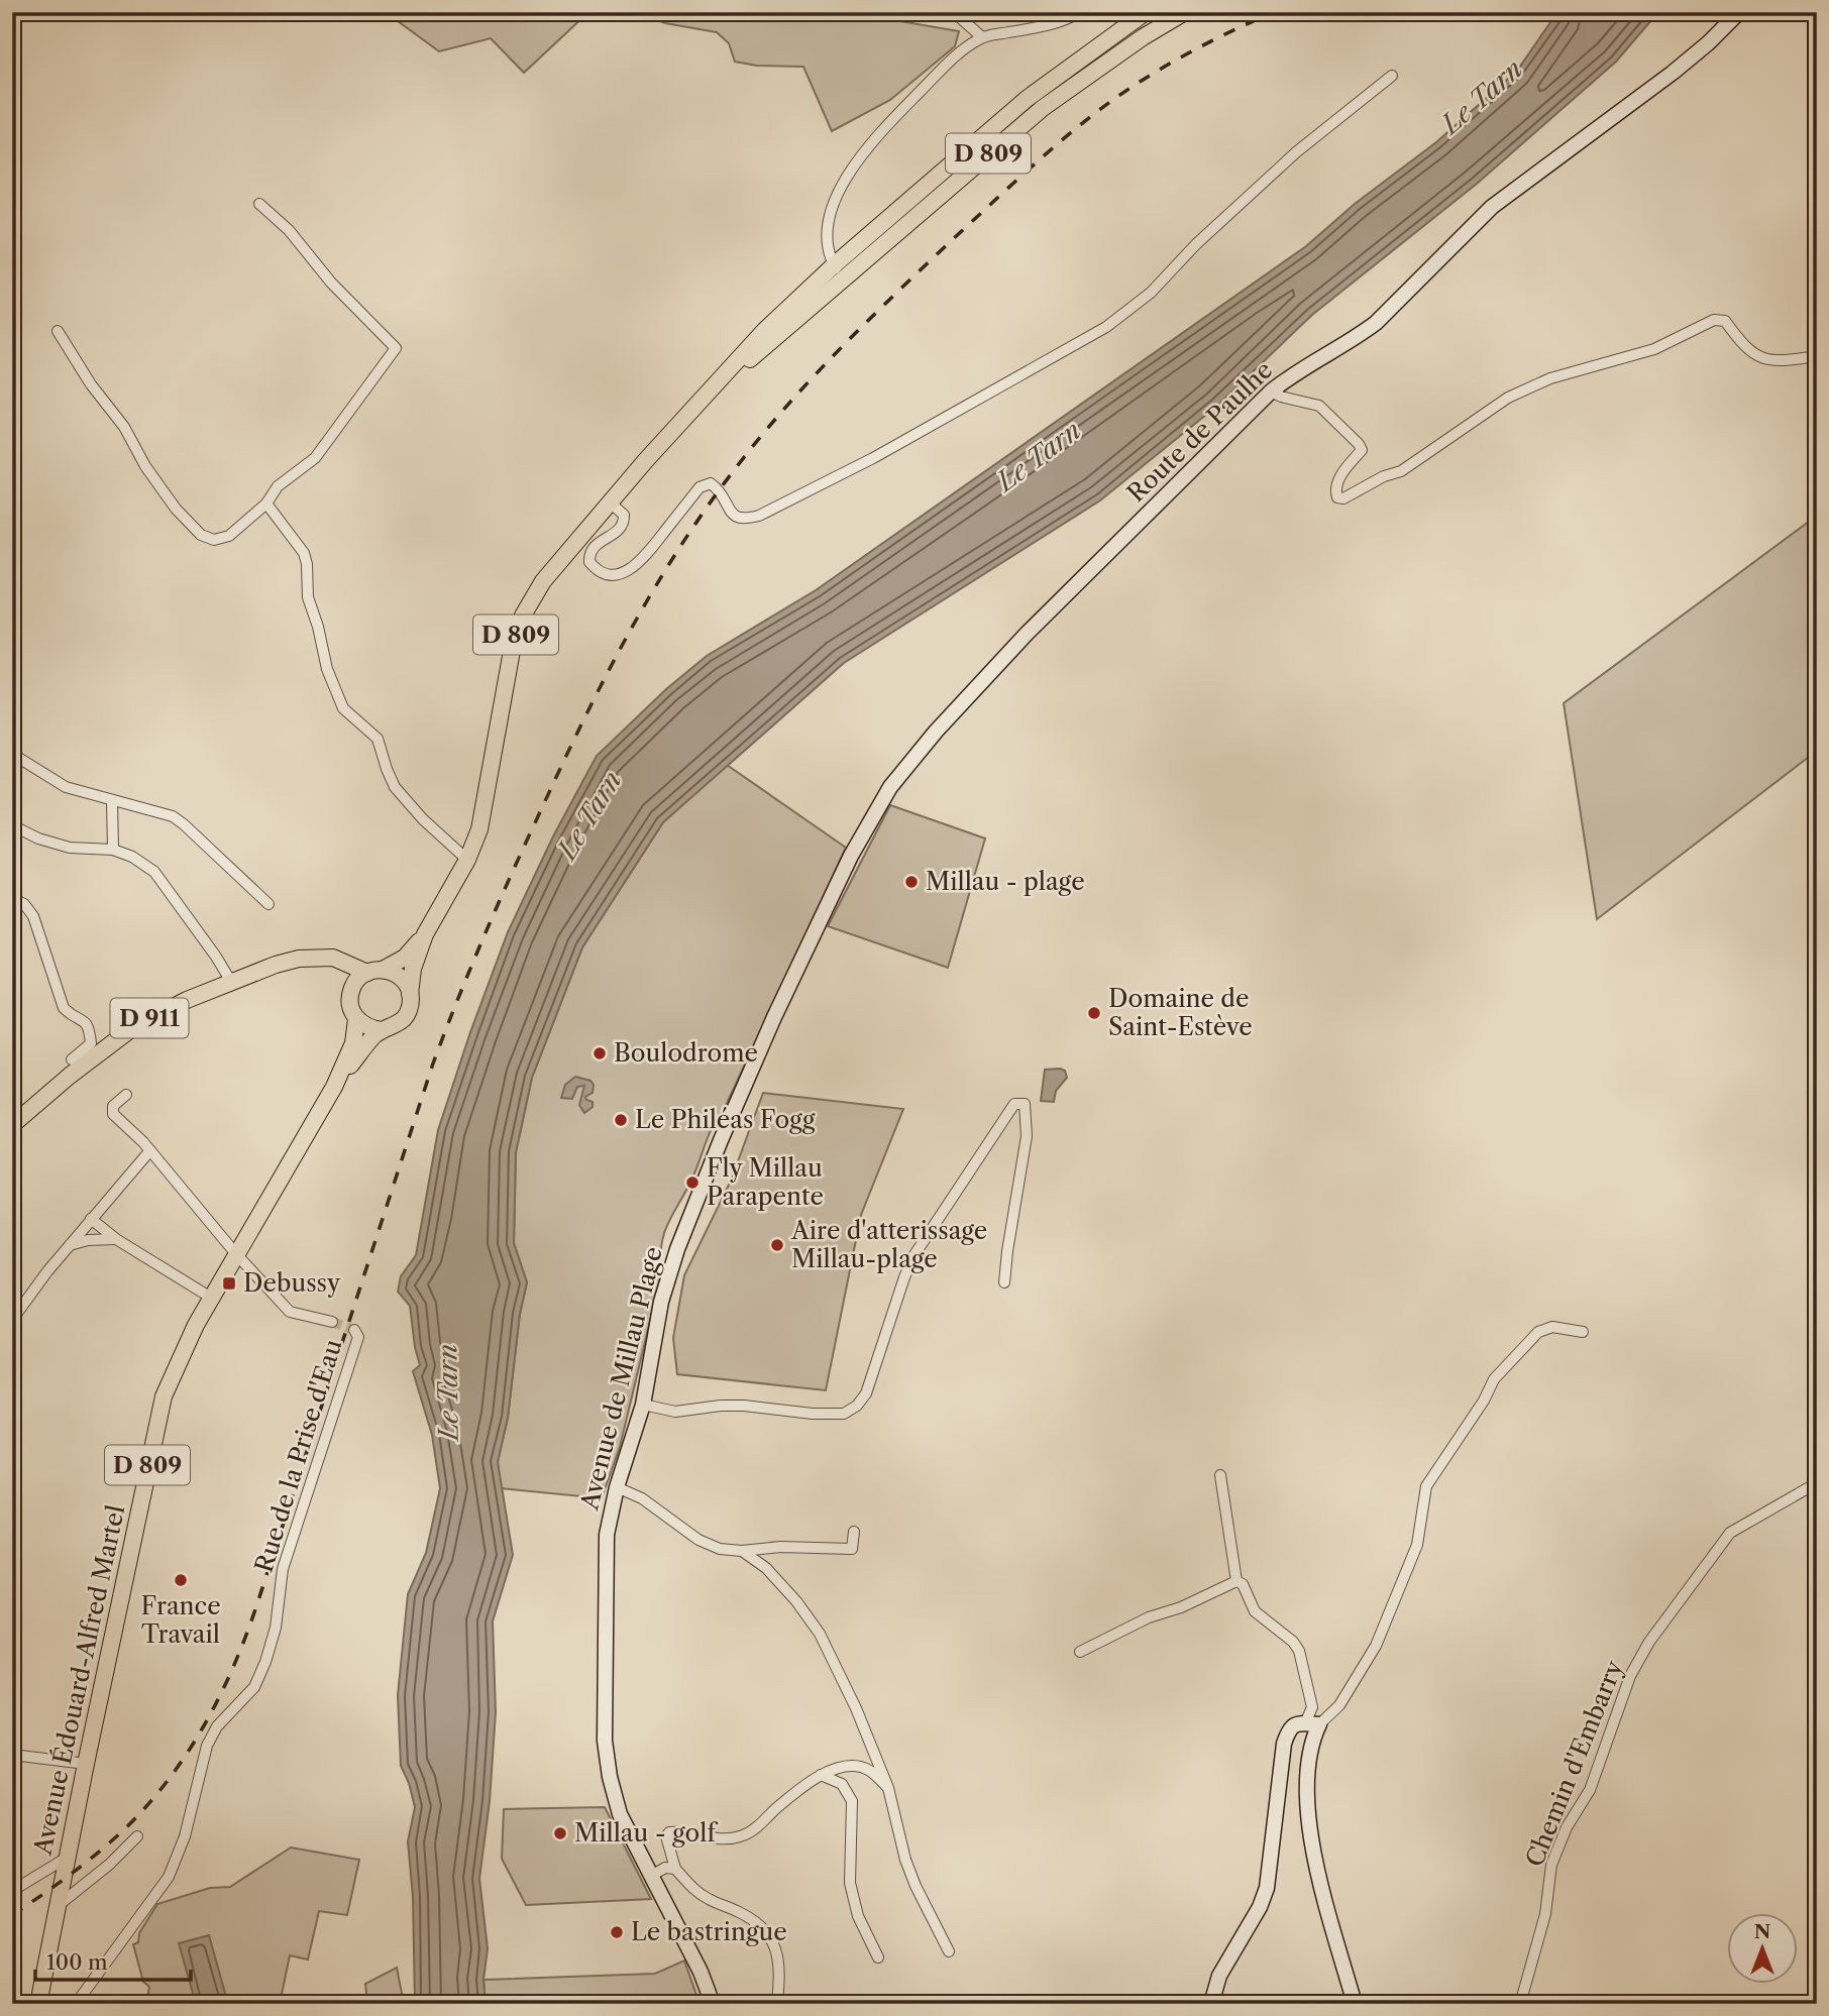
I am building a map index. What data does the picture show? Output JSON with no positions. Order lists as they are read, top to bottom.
{
  "streets": {
    "main road": ["D 809", "D 911", "Avenue Édouard-Alfred Martel"],
    "street": [
      "Route de Paulhe",
      "Avenue de Millau Plage",
      "Rue de la Prise d'Eau",
      "Chemin d'Embarry"
    ]
  },
  "crossings": [
    ["D 809", "D 911"],
    ["D 809", "Avenue Édouard-Alfred Martel"],
    ["Route de Paulhe", "Avenue de Millau Plage"],
    ["D 911", "Avenue Édouard-Alfred Martel"]
  ],
  "water": ["Le Tarn"],
  "places": {
    "other": [
      "Millau - plage",
      "Domaine de Saint-Estève",
      "Boulodrome",
      "Le Philéas Fogg",
      "Fly Millau Parapente",
      "Aire d'atterissage Millau-plage",
      "France Travail",
      "Millau - golf",
      "Le bastringue"
    ],
    "transit": ["Debussy"]
  },
  "scale_bar": "100 m",
  "north": "top"
}
